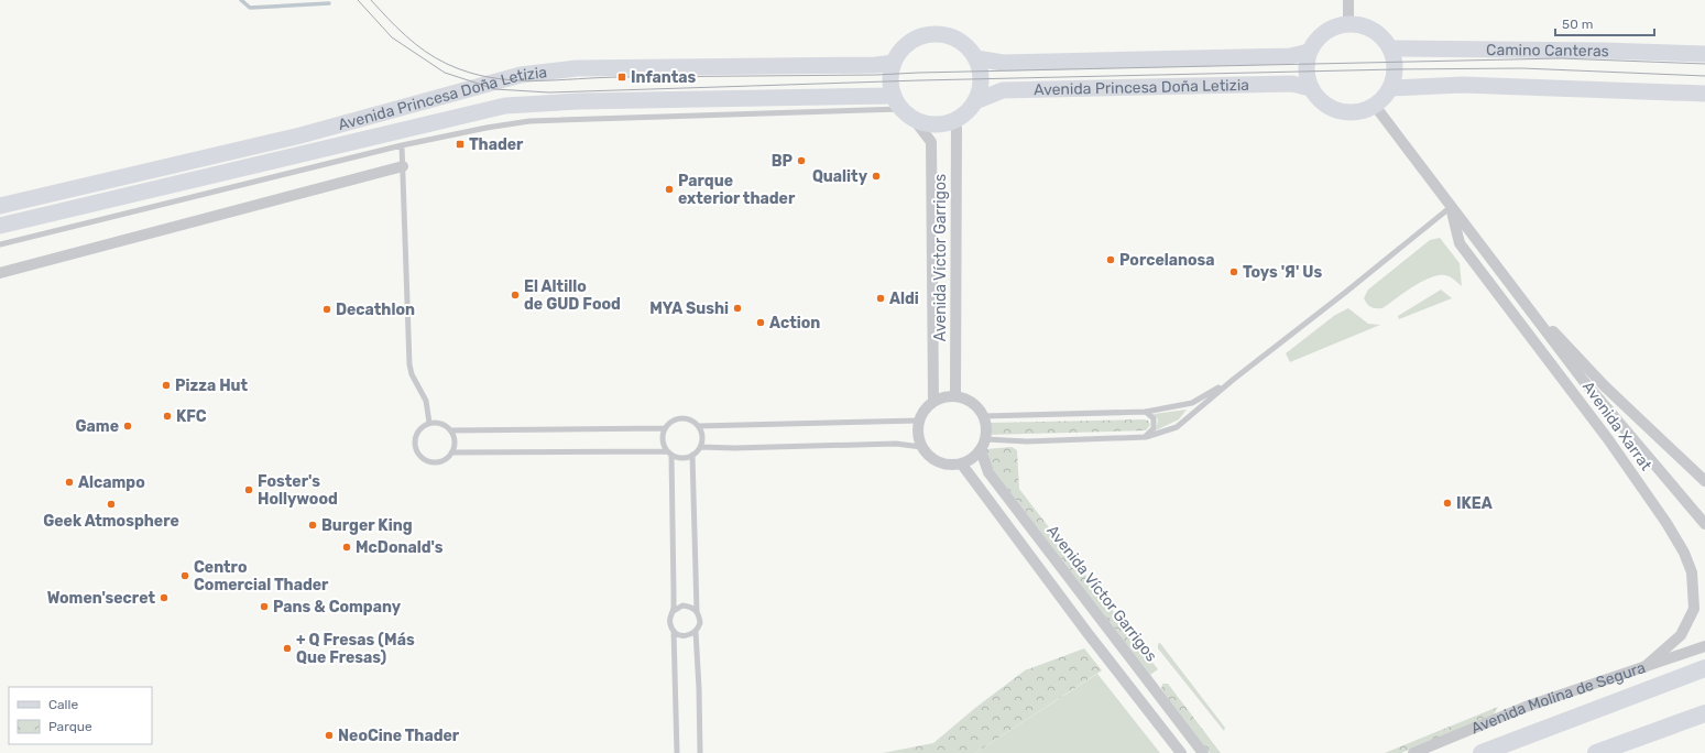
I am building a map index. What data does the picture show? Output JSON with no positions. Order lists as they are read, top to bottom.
{
  "streets": {
    "main road": ["Avenida Molina de Segura"],
    "street": [
      "Camino Canteras",
      "Avenida Princesa Doña Letizia",
      "Avenida Víctor Garrigos",
      "Avenida Xarrat"
    ]
  },
  "crossings": [
    ["Camino Canteras", "Avenida Princesa Doña Letizia"],
    ["Camino Canteras", "Avenida Xarrat"],
    ["Avenida Princesa Doña Letizia", "Avenida Víctor Garrigos"],
    ["Avenida Princesa Doña Letizia", "Avenida Xarrat"],
    ["Avenida Xarrat", "Avenida Molina de Segura"]
  ],
  "places": {
    "transit": ["Infantas", "Thader"],
    "other": [
      "BP",
      "Quality",
      "Parque exterior thader",
      "Porcelanosa",
      "Toys 'Я' Us",
      "El Altillo de GUD Food",
      "Aldi",
      "MYA Sushi",
      "Decathlon",
      "Action",
      "Pizza Hut",
      "KFC",
      "Game",
      "Alcampo",
      "Foster's Hollywood",
      "IKEA",
      "Geek Atmosphere",
      "Burger King",
      "McDonald's",
      "Centro Comercial Thader",
      "Women'secret",
      "Pans & Company",
      "+ Q Fresas (Más Que Fresas)",
      "NeoCine Thader"
    ]
  },
  "legend": ["Calle", "Parque"],
  "scale_bar": "50 m"
}
